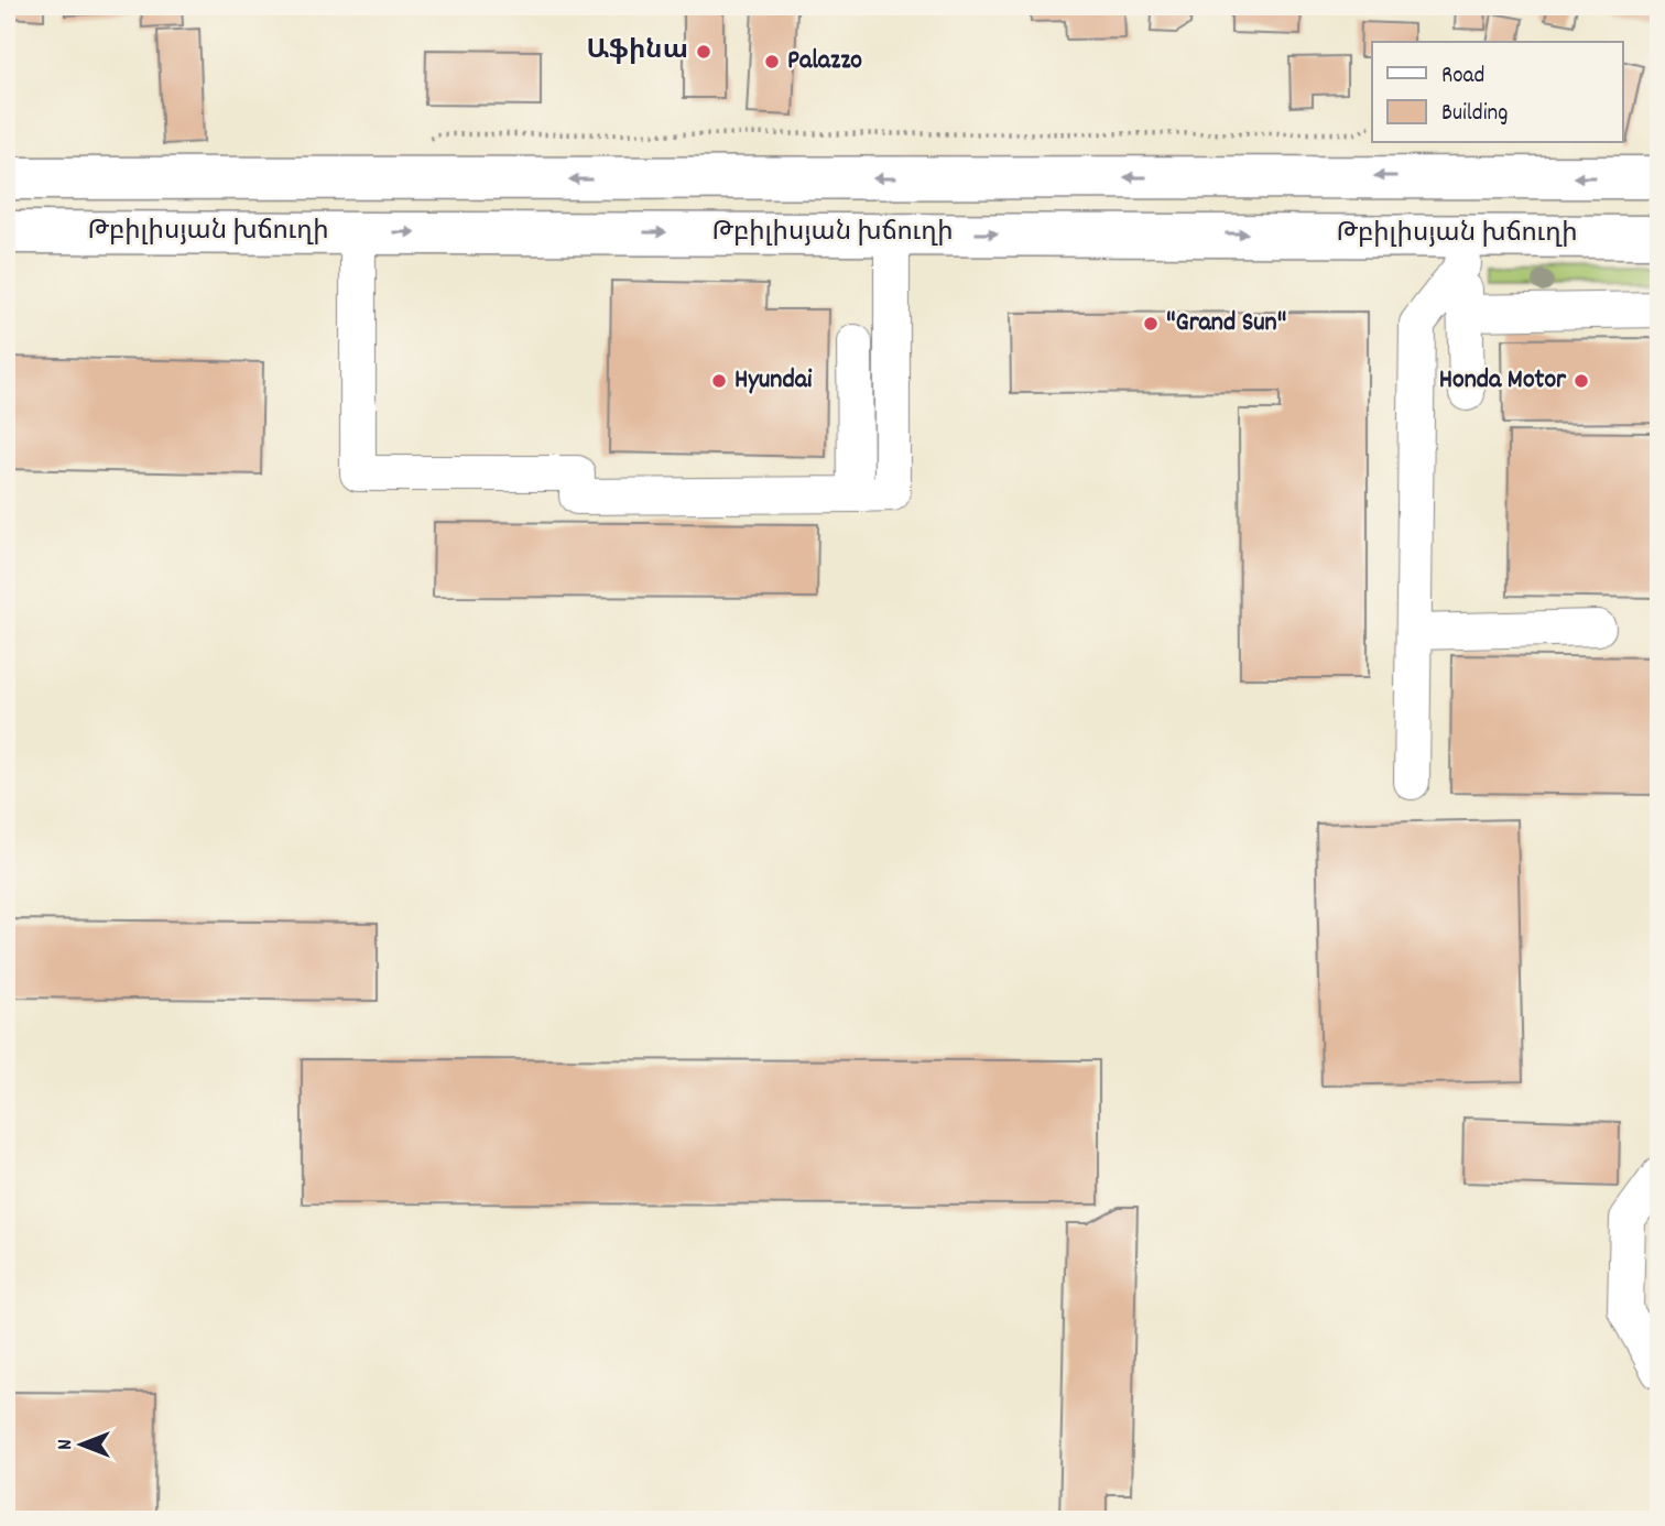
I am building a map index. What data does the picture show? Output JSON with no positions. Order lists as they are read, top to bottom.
{
  "streets": {
    "main road": ["Թբիլիսյան խճուղի"]
  },
  "places": [
    "Աֆինա",
    "Palazzo",
    "\"Grand Sun\"",
    "Hyundai",
    "Honda Motor"
  ],
  "legend": ["Road", "Building"],
  "north": "left"
}
